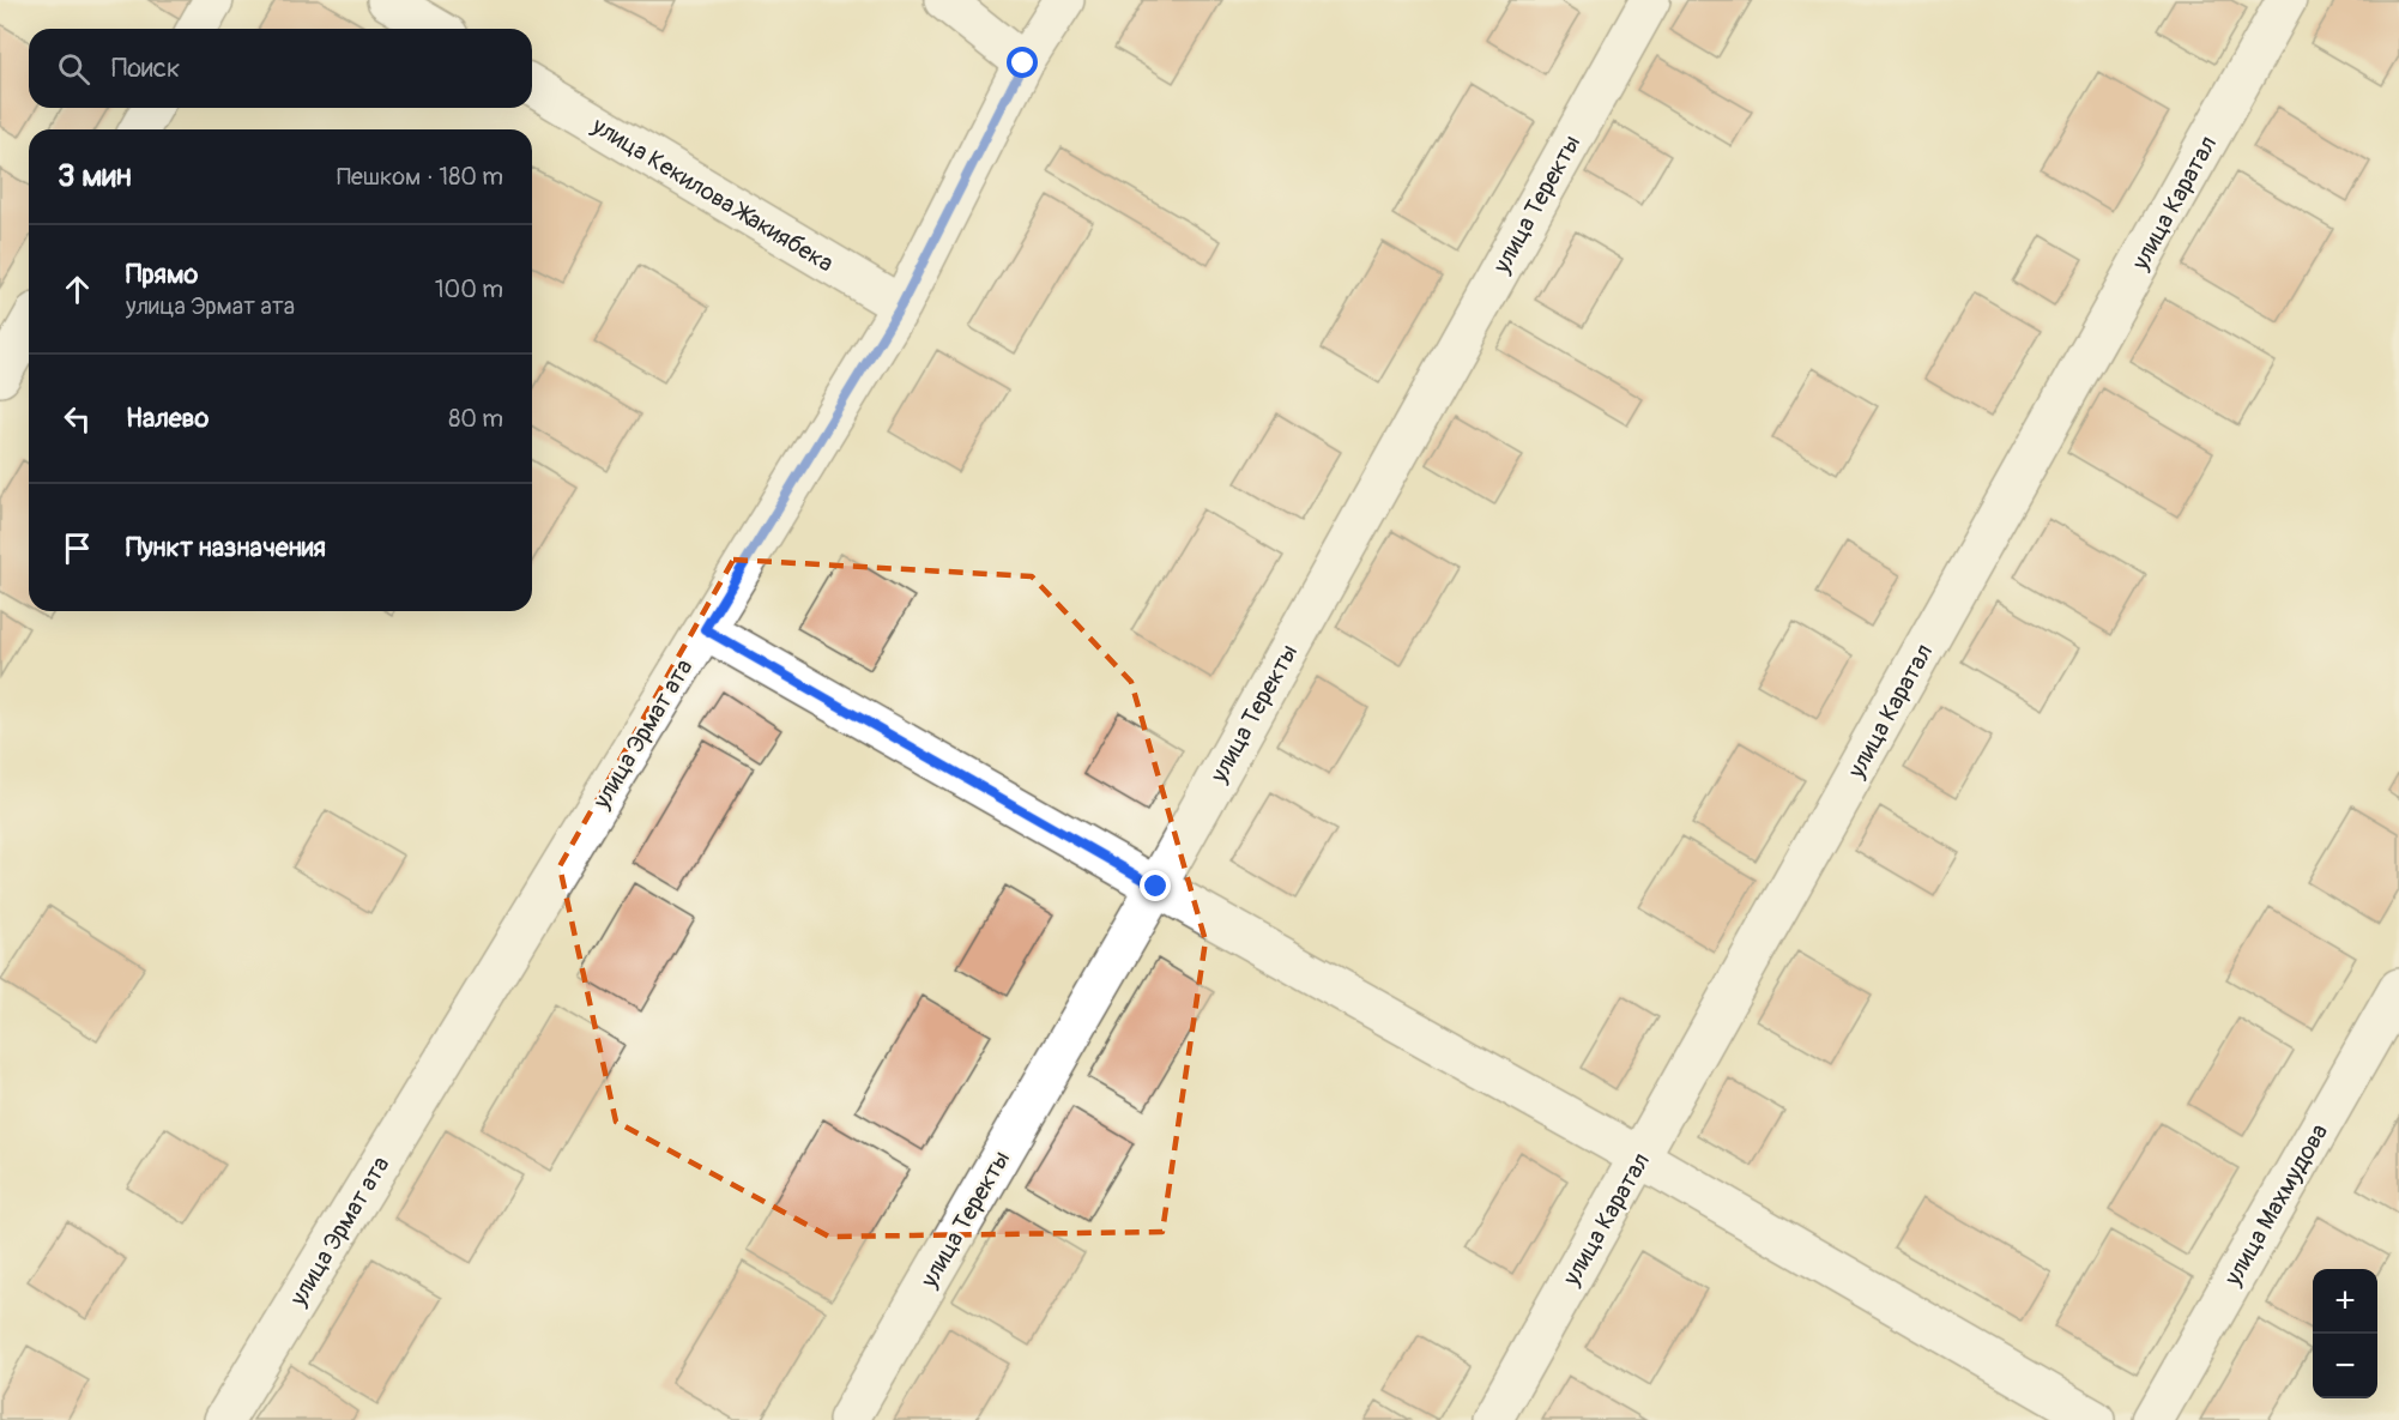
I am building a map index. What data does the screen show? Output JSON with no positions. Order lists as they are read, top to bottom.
{
  "streets": {
    "street": [
      "улица Кекилова Жакиябека",
      "улица Каратал",
      "улица Теректы",
      "улица Эрмат ата",
      "улица Махмудова"
    ]
  },
  "crossings": [
    ["улица Кекилова Жакиябека", "улица Эрмат ата"]
  ],
  "page": {
    "search": "Поиск",
    "heading": ["3 мин", "Пешком · 180 m"],
    "list": [
      ["Прямо", "улица Эрмат ата", "100 m"],
      ["Налево", "80 m"],
      "Пункт назначения"
    ],
    "map_buttons": ["+", "−"]
  }
}
